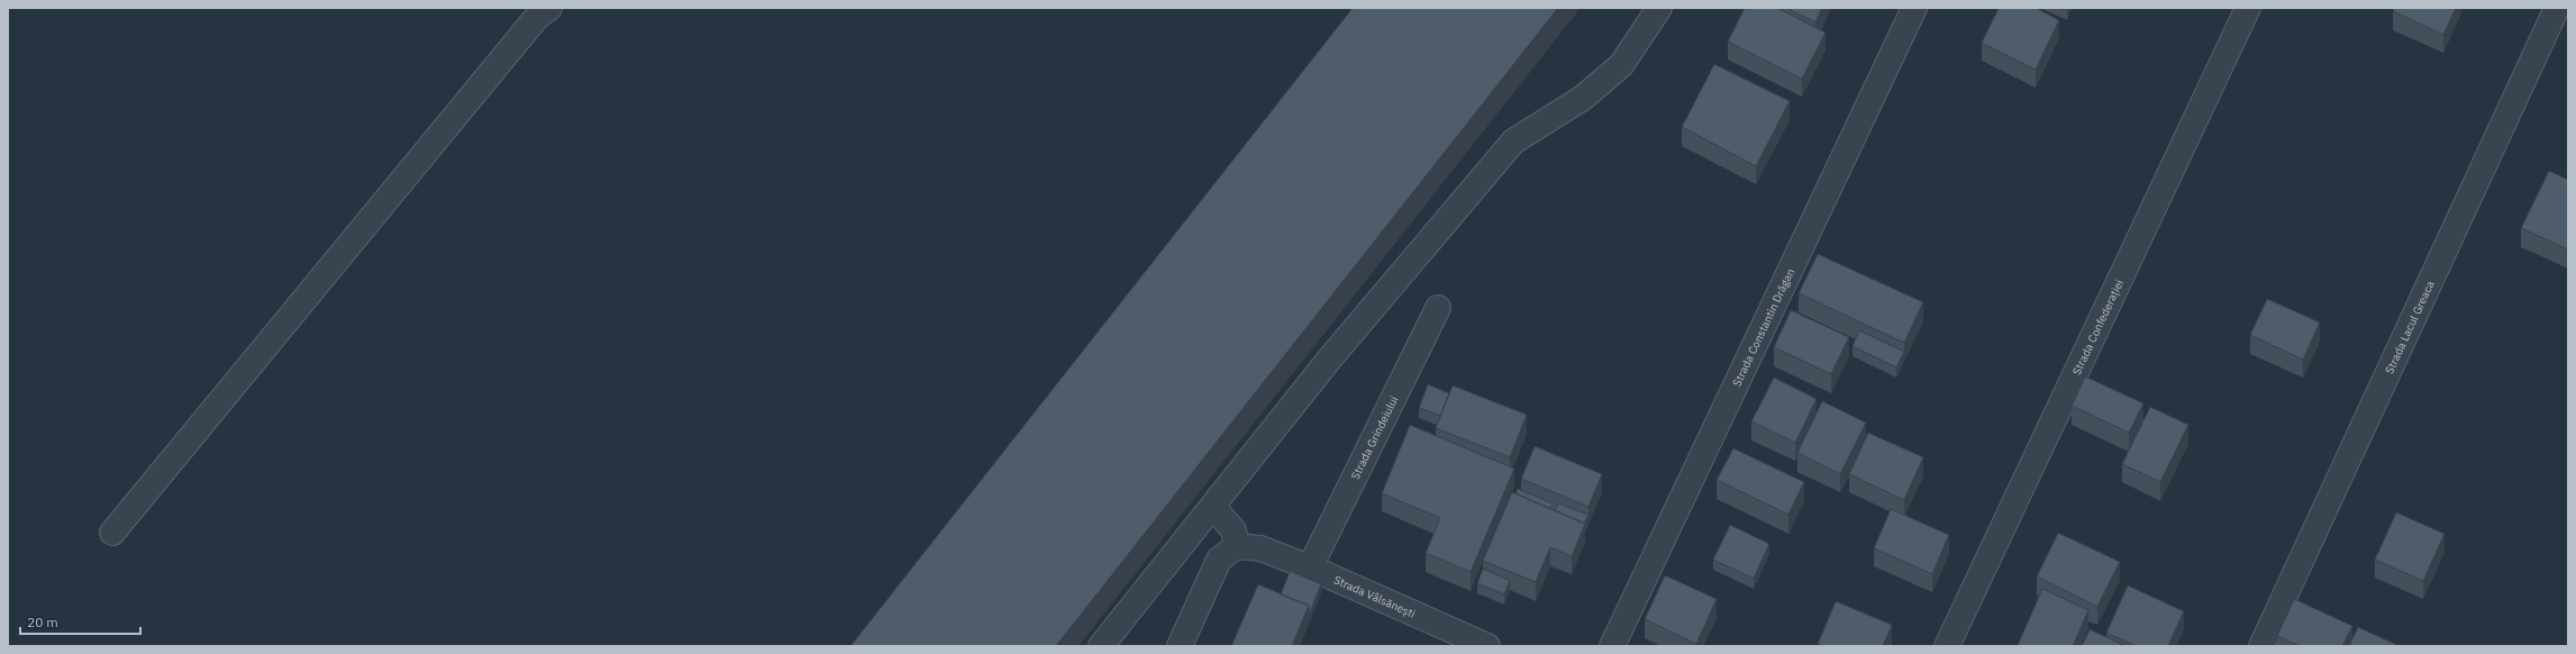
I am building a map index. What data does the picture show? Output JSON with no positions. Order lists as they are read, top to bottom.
{
  "streets": {
    "street": [
      "Strada Constantin Drăgan",
      "Strada Confederației",
      "Strada Lacul Greaca",
      "Strada Grindeiului",
      "Strada Vâlsănești"
    ]
  },
  "crossings": [
    ["Strada Grindeiului", "Strada Vâlsănești"]
  ],
  "scale_bar": "20 m"
}
